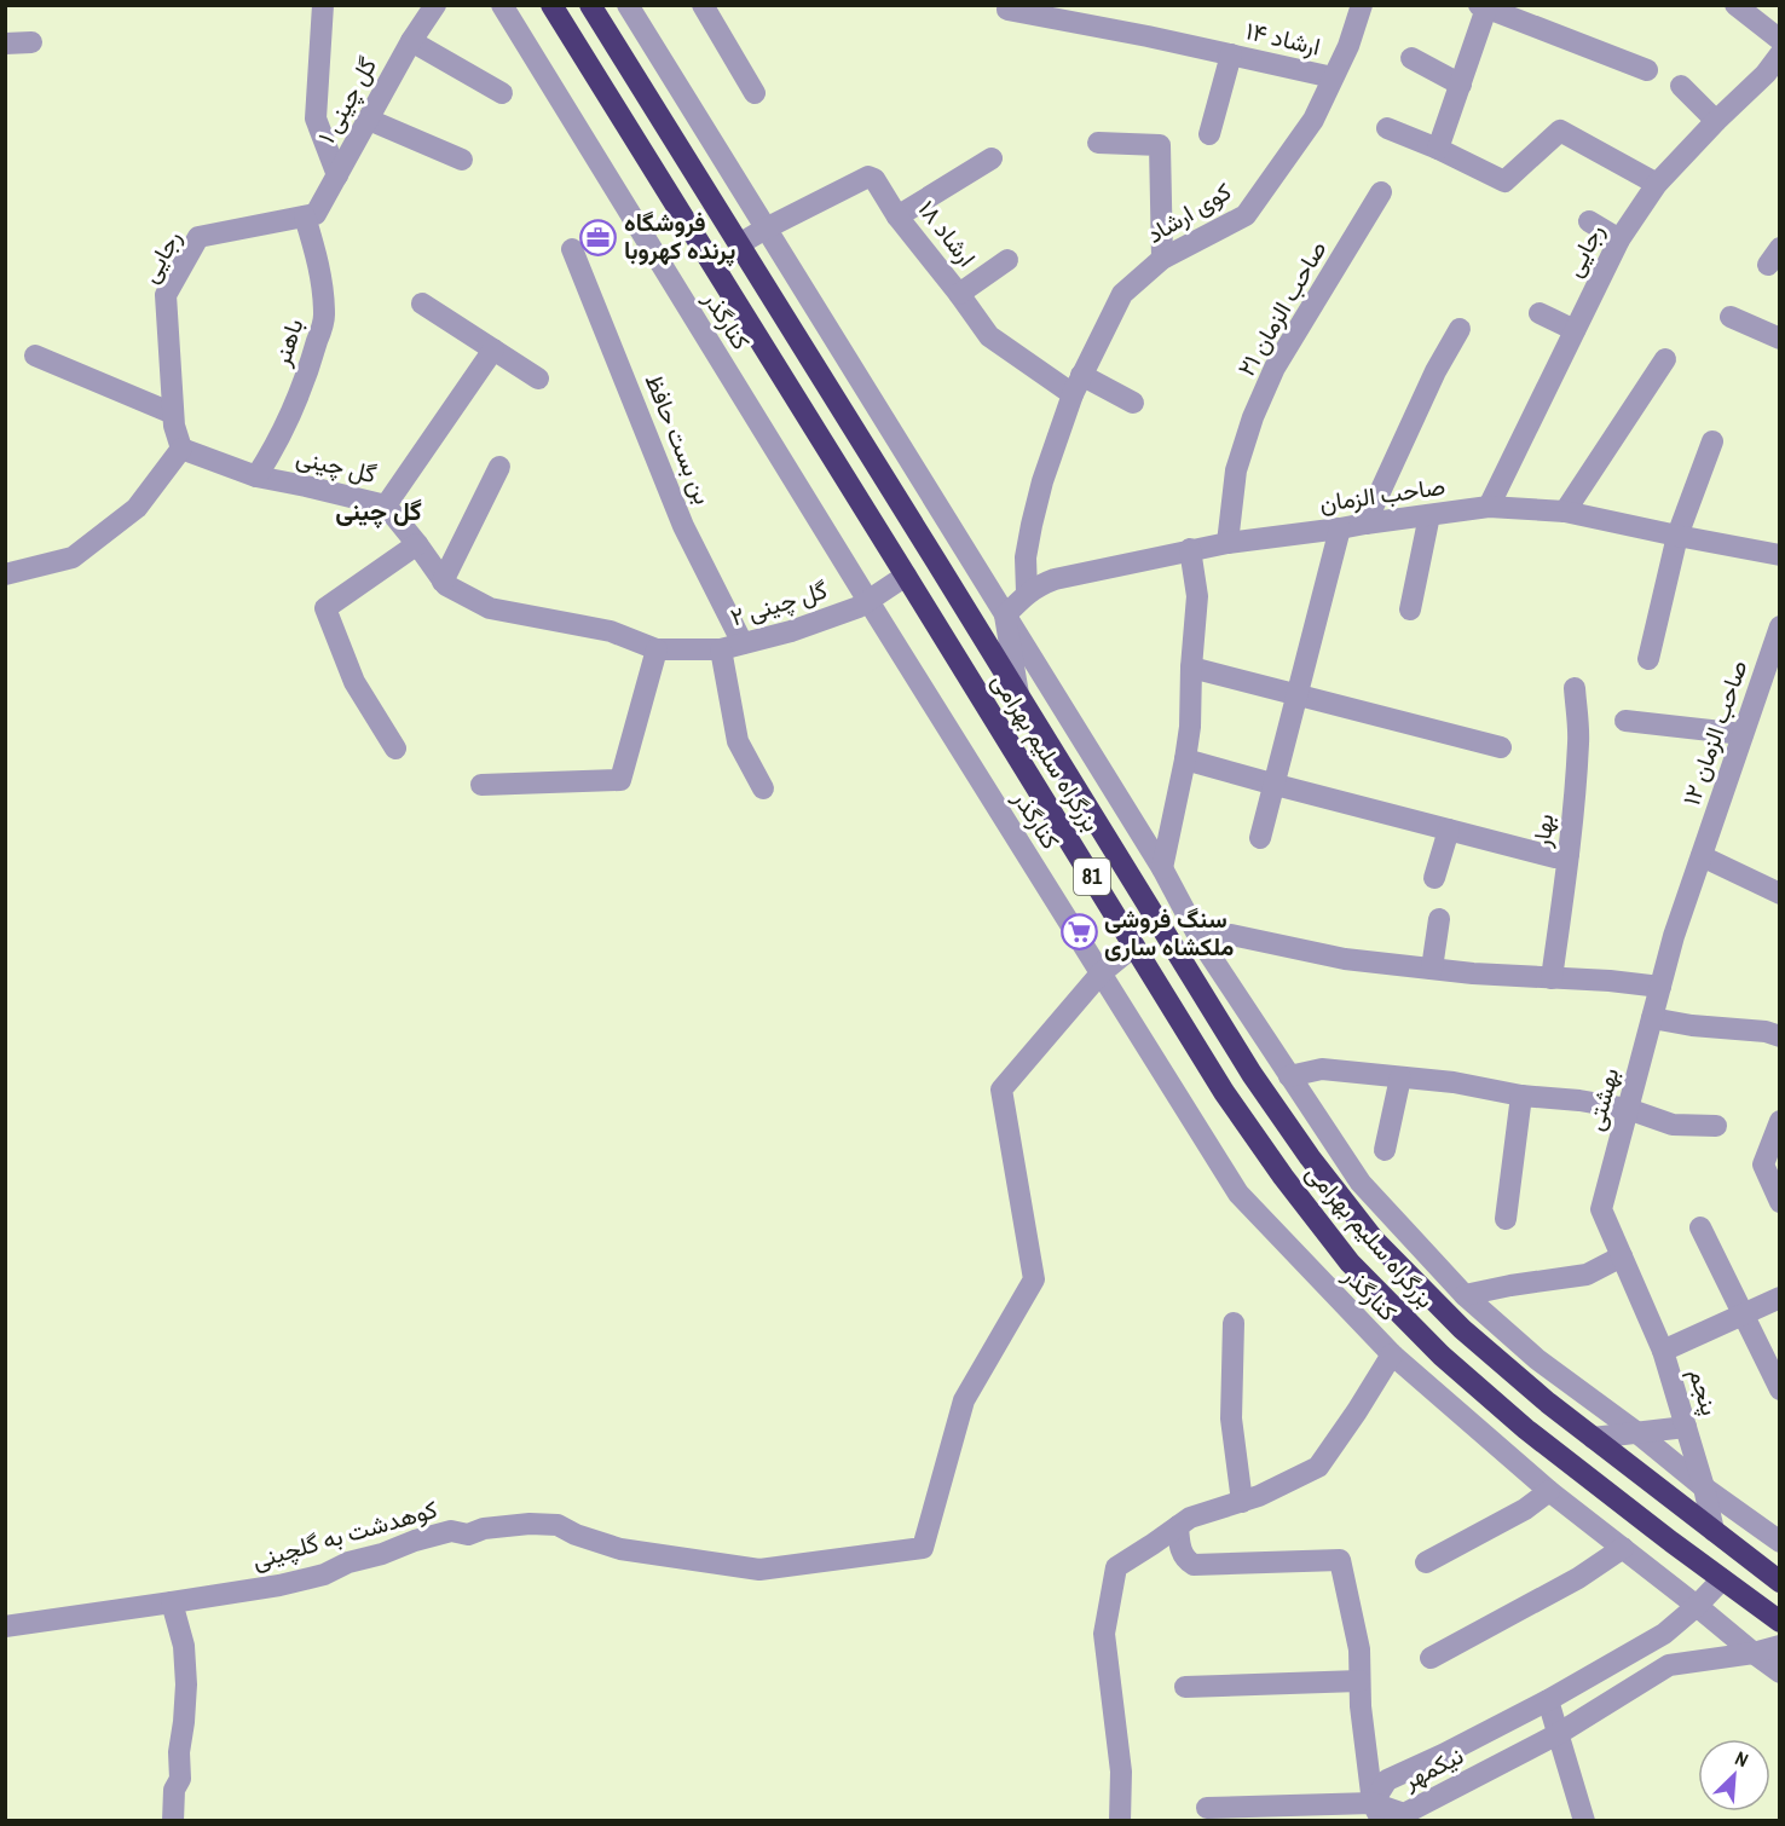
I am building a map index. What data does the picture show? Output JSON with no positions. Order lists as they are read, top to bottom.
{
  "streets": {
    "highway": ["بزرگراه سلیم بهرامی", "81"],
    "street": [
      "ارشاد ۱۴",
      "گل چینی ۱",
      "کوی ارشاد",
      "ارشاد ۱۸",
      "رجایی",
      "صاحب الزمان ۲۱",
      "کنارگذر",
      "باهنر",
      "بن بست حافظ",
      "گل چینی",
      "صاحب الزمان",
      "گل چینی ۲",
      "صاحب الزمان ۱۲",
      "بهار",
      "بهشتی",
      "پنجم",
      "کوهدشت به گلچینی",
      "نیکمهر"
    ]
  },
  "crossings": [
    ["ارشاد ۱۴", "کوی ارشاد"],
    ["گل چینی ۱", "رجایی"],
    ["گل چینی ۱", "باهنر"],
    ["کوی ارشاد", "ارشاد ۱۸"],
    ["کوی ارشاد", "صاحب الزمان"],
    ["رجایی", "باهنر"],
    ["رجایی", "گل چینی"],
    ["رجایی", "صاحب الزمان"],
    ["صاحب الزمان ۲۱", "صاحب الزمان"],
    ["کنارگذر", "گل چینی ۲"],
    ["کنارگذر", "کوهدشت به گلچینی"],
    ["کنارگذر", "نیکمهر"],
    ["باهنر", "گل چینی"],
    ["بن بست حافظ", "گل چینی ۲"],
    ["گل چینی", "گل چینی ۲"],
    ["گل چینی ۲", "بزرگراه سلیم بهرامی"],
    ["صاحب الزمان ۱۲", "بهشتی"],
    ["بزرگراه سلیم بهرامی", "پنجم"],
    ["بزرگراه سلیم بهرامی", "نیکمهر"],
    ["بهشتی", "پنجم"]
  ],
  "districts": ["گل چینی"],
  "places": {
    "office": ["فروشگاه پرنده کهروبا"],
    "supermarket": ["سنگ فروشی ملکشاه ساری"]
  },
  "north": "top right"
}
